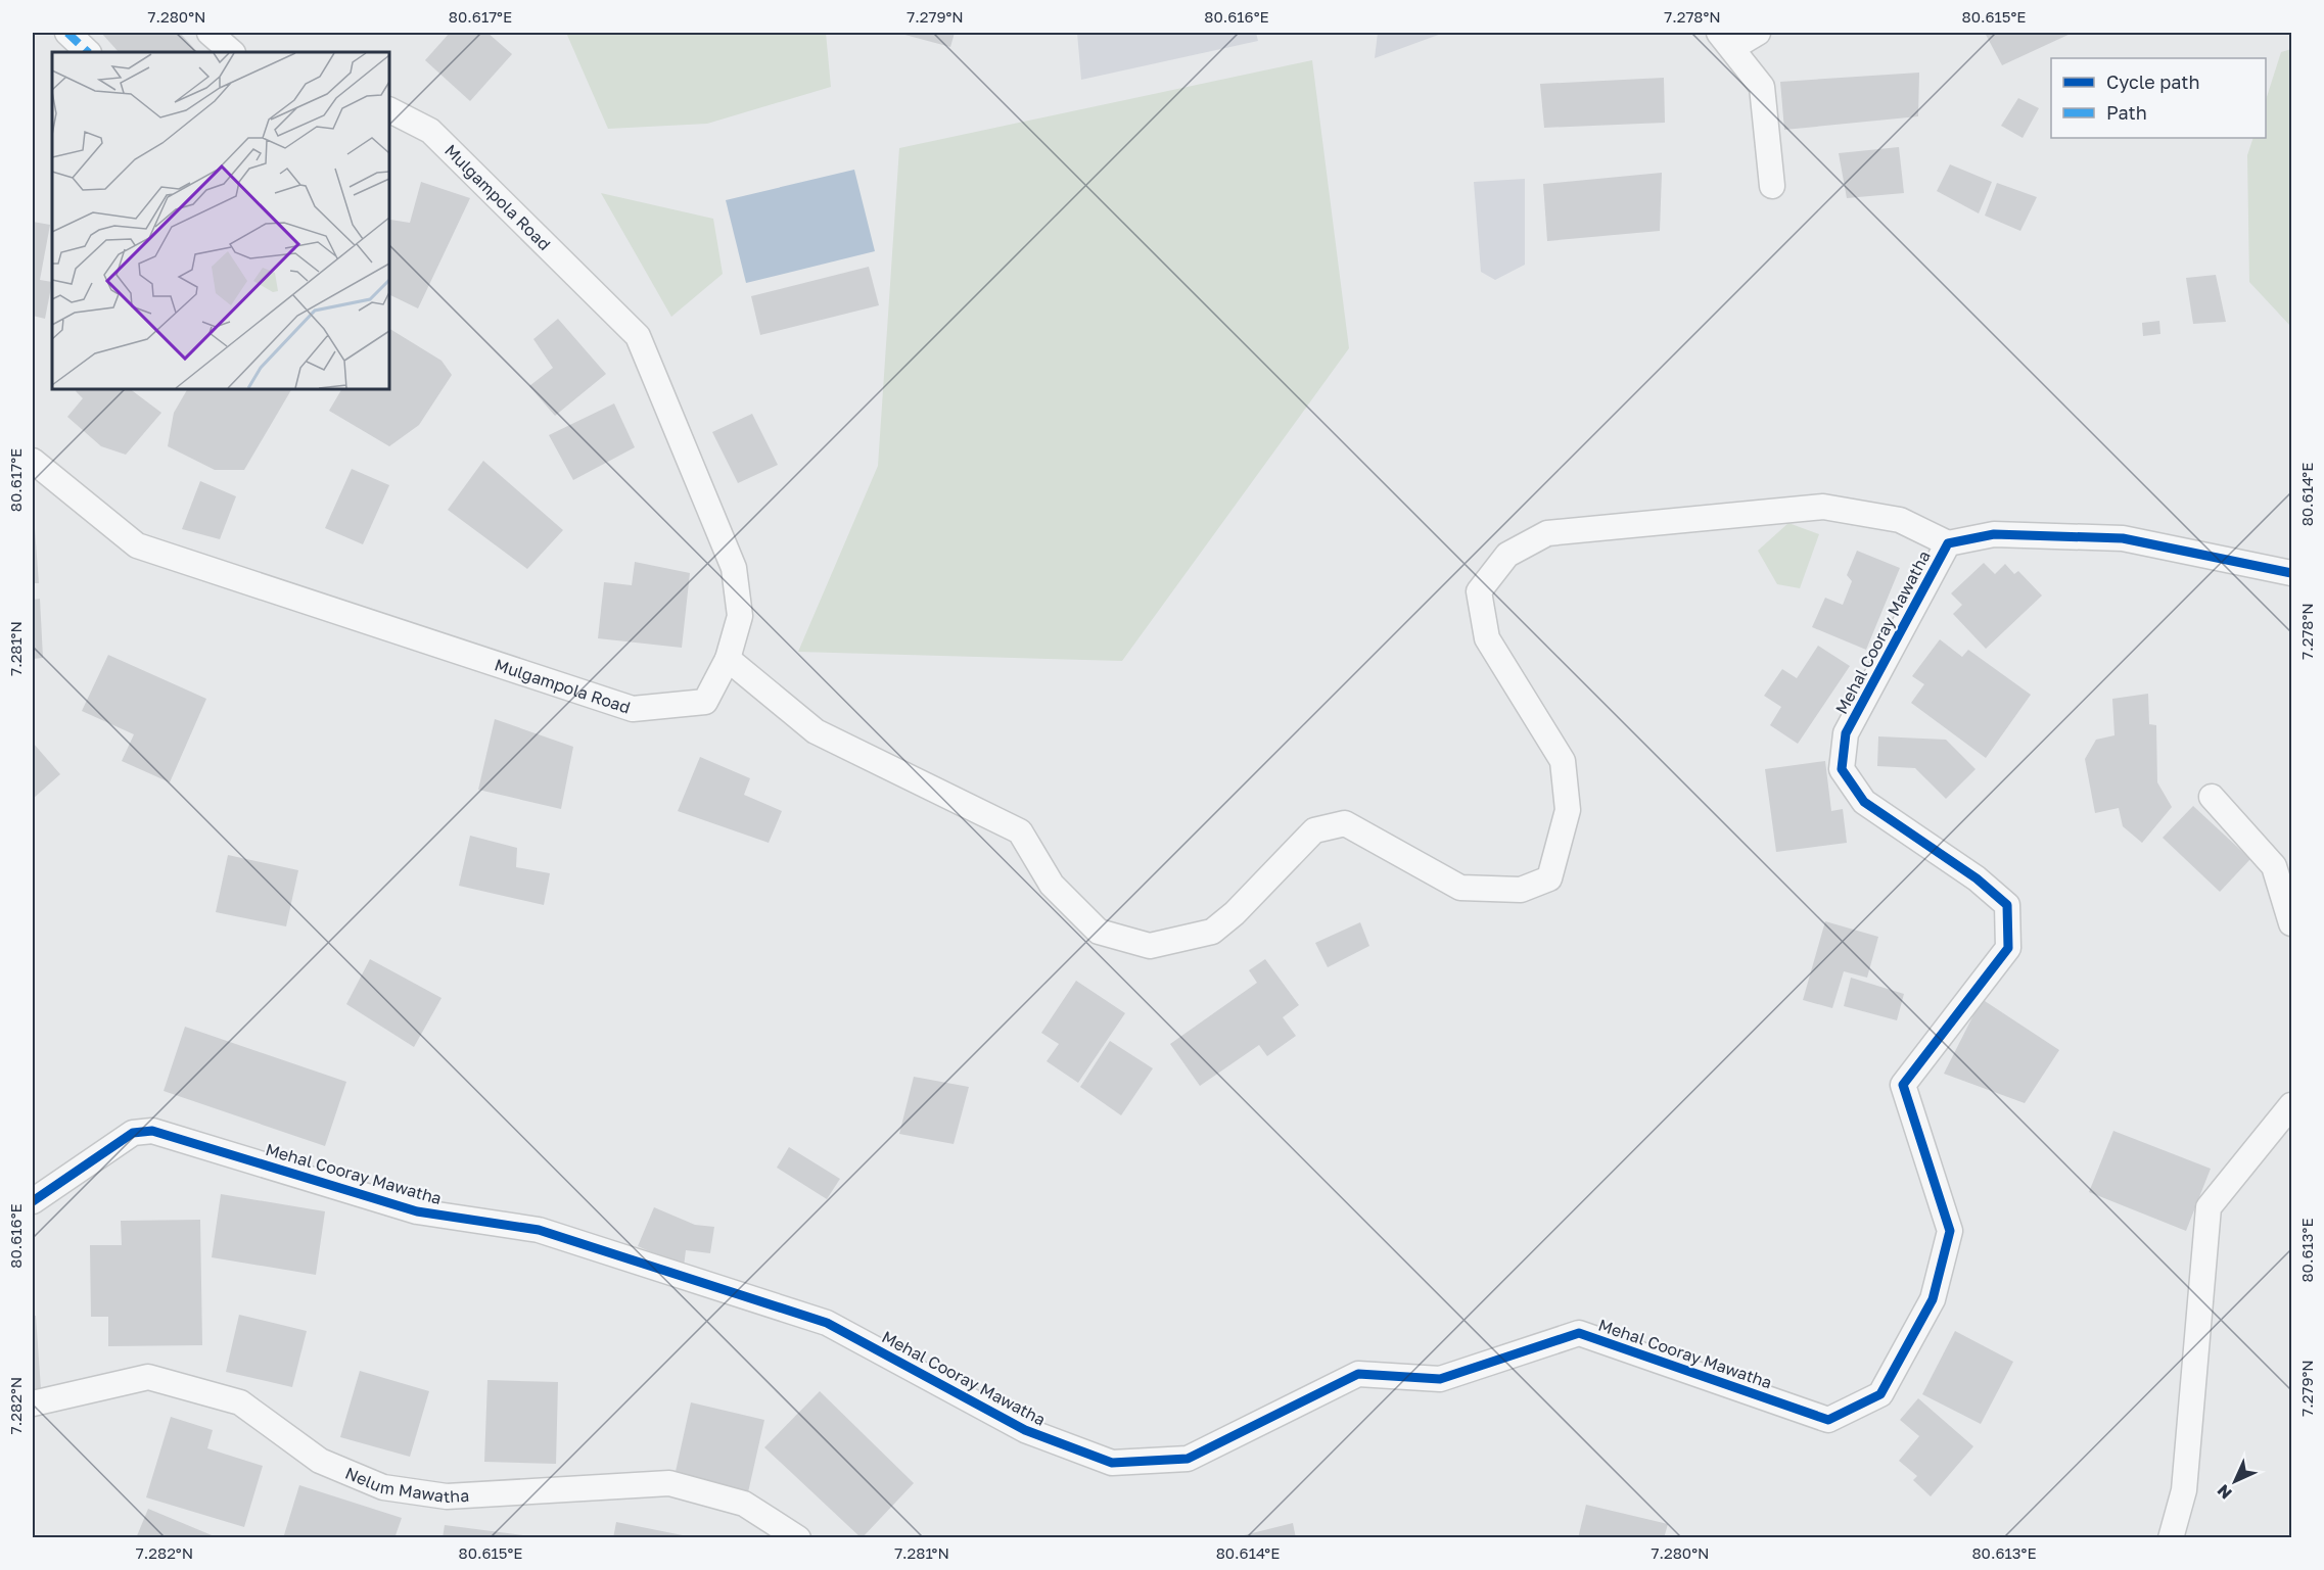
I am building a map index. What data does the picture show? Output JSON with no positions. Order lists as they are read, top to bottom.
{
  "streets": {
    "street": ["Mulgampola Road", "Mehal Cooray Mawatha", "Nelum Mawatha"]
  },
  "legend": ["Cycle path", "Path"],
  "north": "bottom left",
  "coordinates": [
    "7.280°N",
    "80.617°E",
    "7.279°N",
    "80.616°E",
    "7.278°N",
    "80.615°E",
    "80.614°E",
    "7.281°N",
    "80.613°E",
    "7.282°N"
  ]
}
